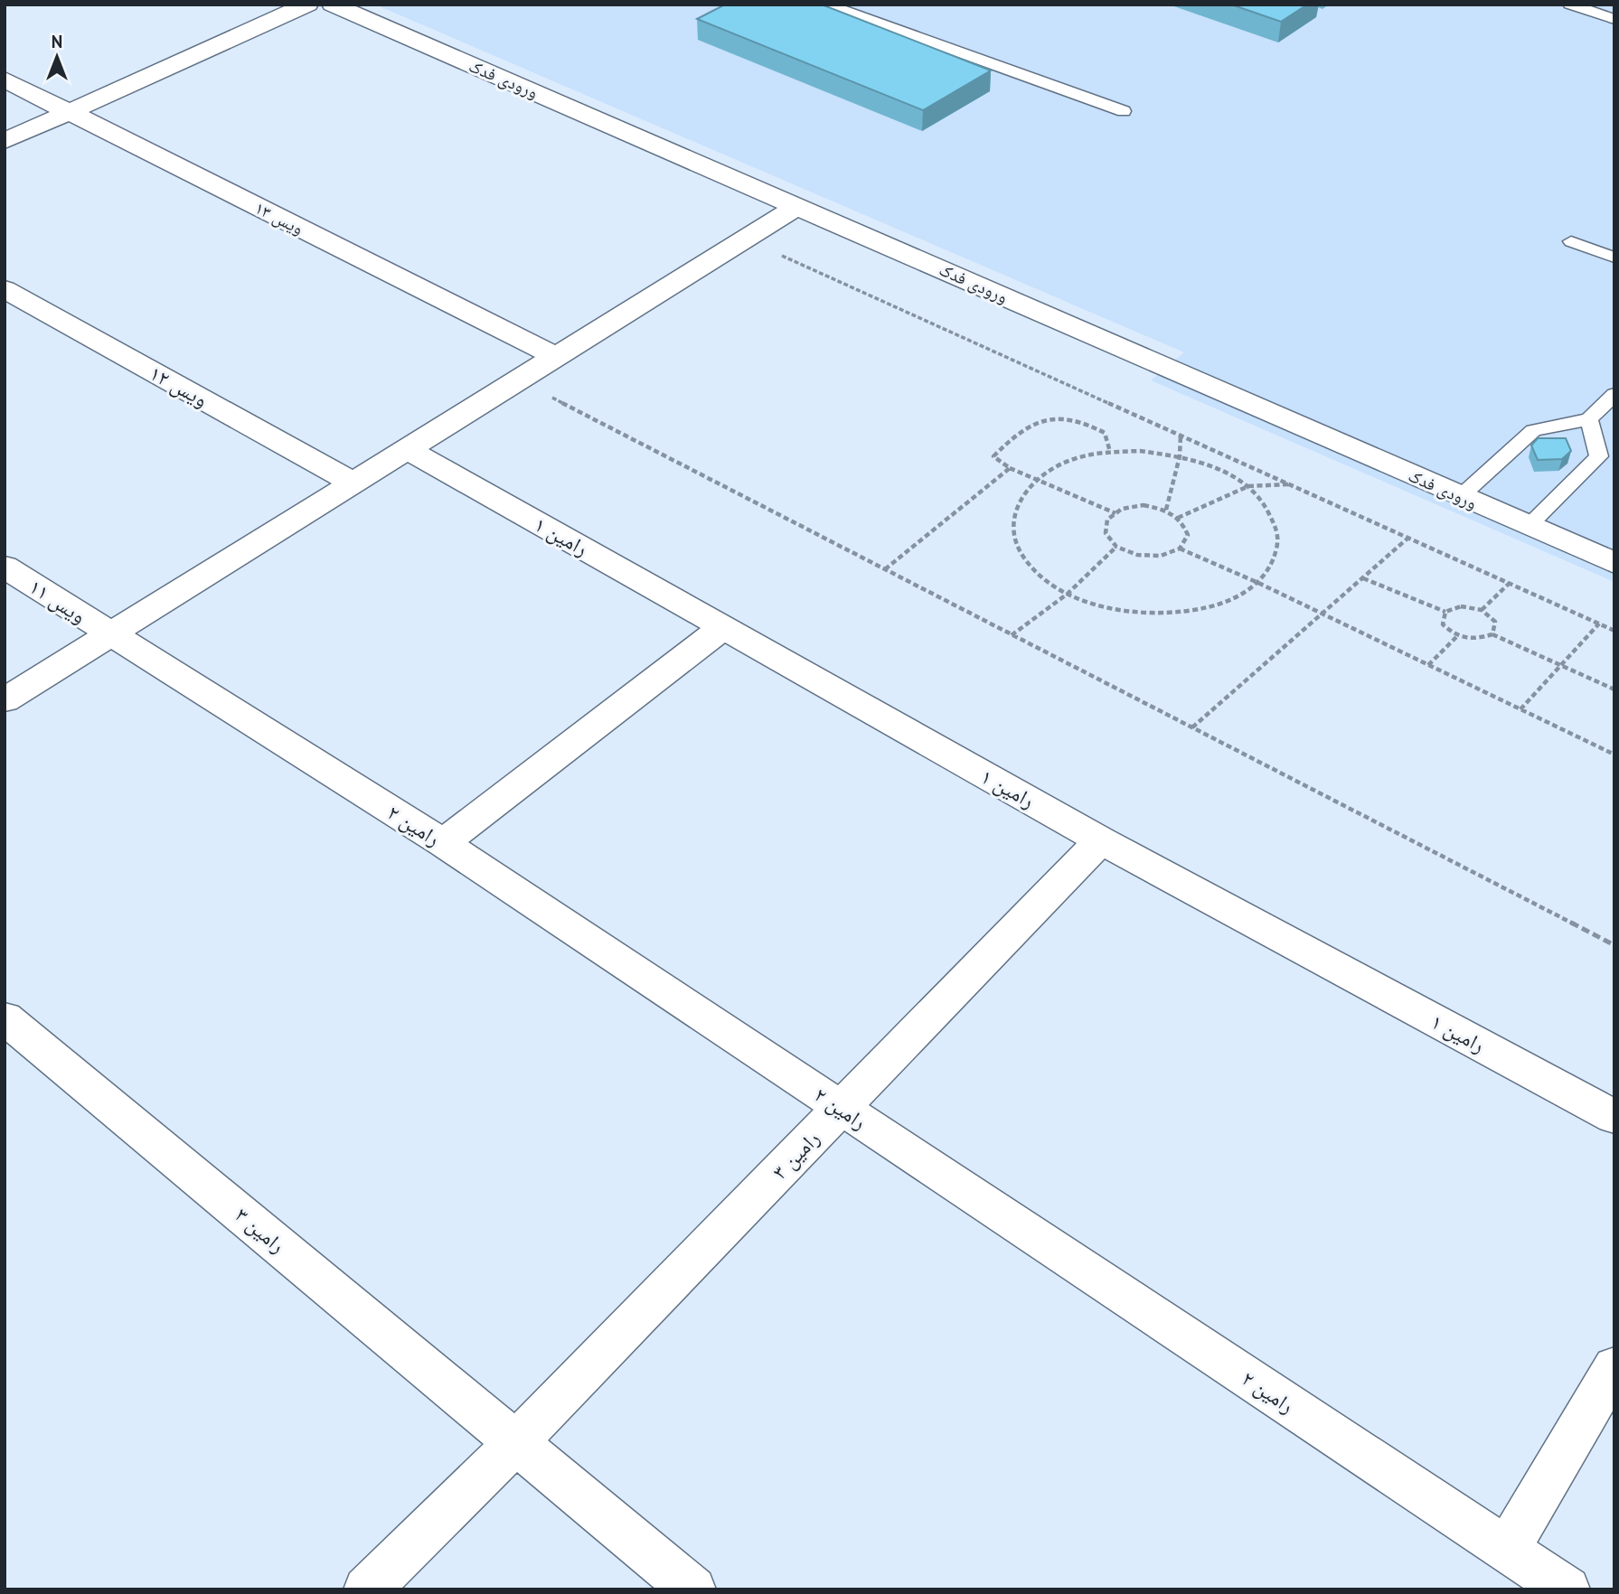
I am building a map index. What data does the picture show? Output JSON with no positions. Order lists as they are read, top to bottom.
{
  "streets": {
    "street": [
      "ورودی فدک",
      "ویس ۱۳",
      "ویس ۱۲",
      "رامین ۱",
      "ویس ۱۱",
      "رامین ۲",
      "رامین ۳"
    ]
  },
  "crossings": [
    ["رامین ۱", "رامین ۳"],
    ["ویس ۱۱", "رامین ۲"],
    ["رامین ۲", "رامین ۳"]
  ],
  "north": "top"
}
